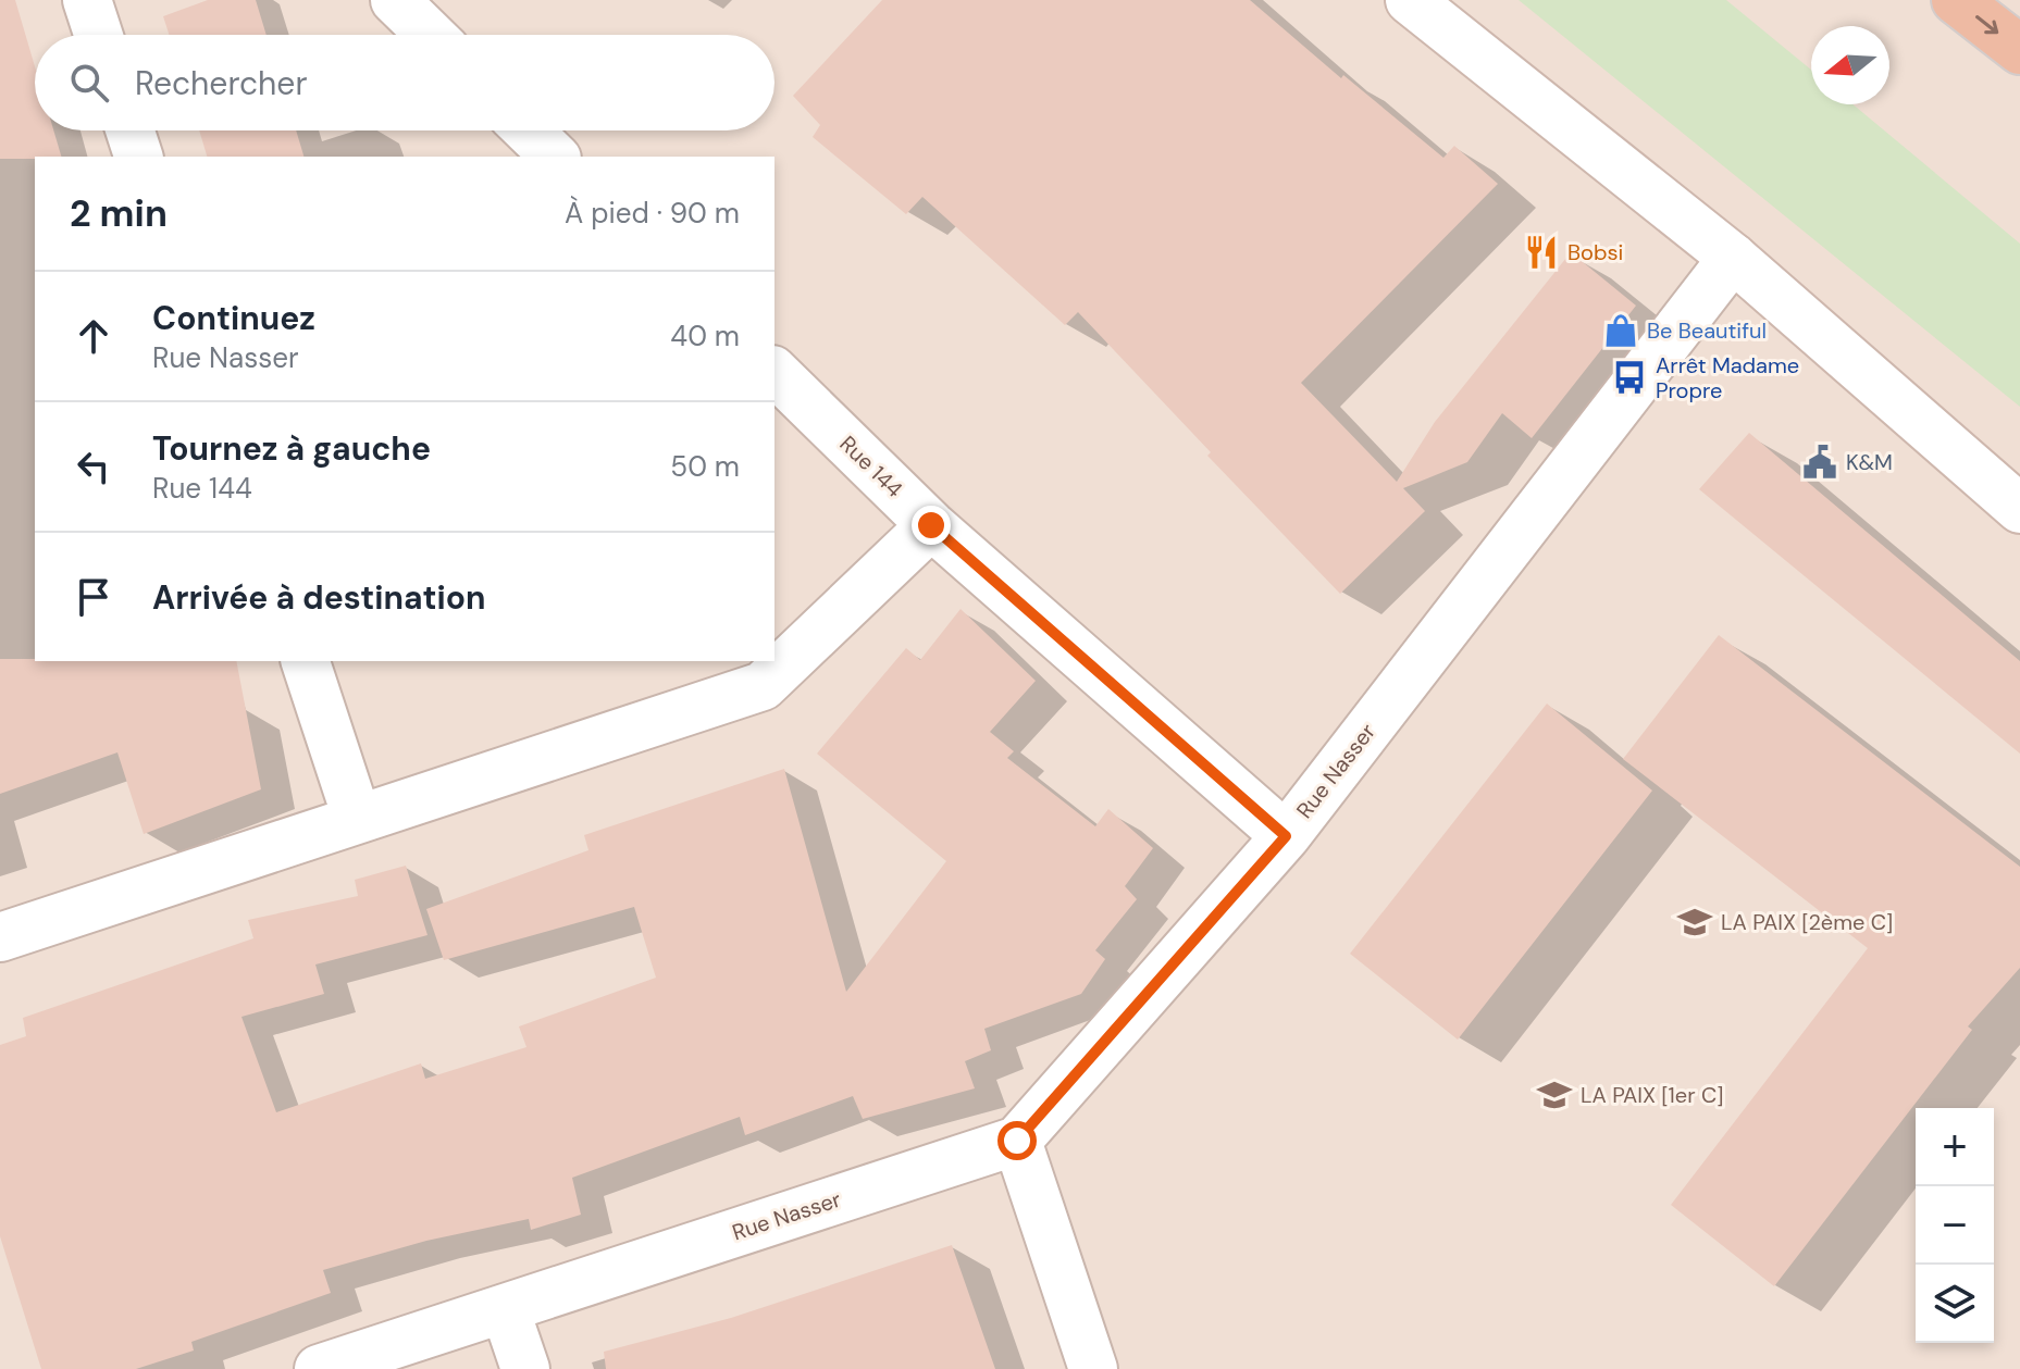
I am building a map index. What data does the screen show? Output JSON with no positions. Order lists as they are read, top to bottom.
{
  "streets": {
    "street": ["Rue 144", "Rue Nasser"]
  },
  "crossings": [
    ["Rue 144", "Rue Nasser"]
  ],
  "places": {
    "restaurant": ["Bobsi"],
    "shop": ["Be Beautiful"],
    "bus stop": ["Arrêt Madame Propre"],
    "public building": ["K&M"],
    "school or university": ["LA PAIX [2ème C]", "LA PAIX [1er C]"]
  },
  "north": "left",
  "page": {
    "search": "Rechercher",
    "heading": ["2 min", "À pied · 90 m"],
    "list": [
      ["Continuez", "Rue Nasser", "40 m"],
      ["Tournez à gauche", "Rue 144", "50 m"],
      "Arrivée à destination"
    ],
    "map_buttons": ["+", "−"]
  }
}
